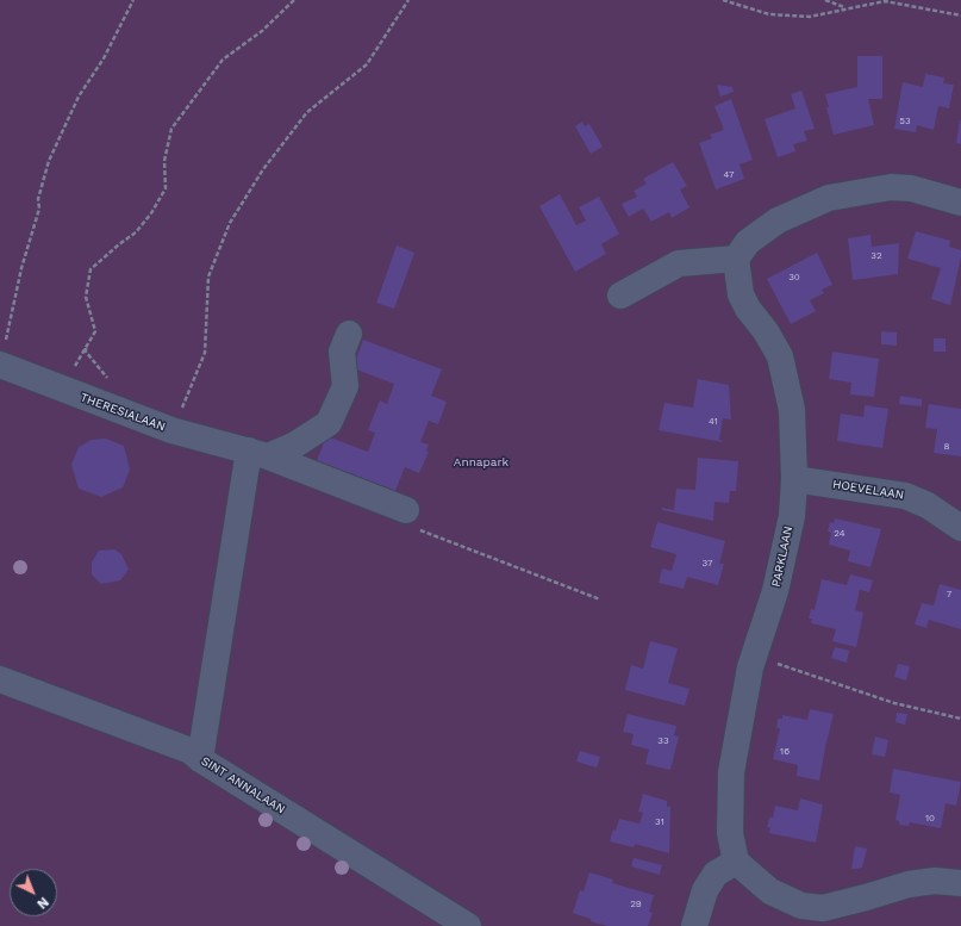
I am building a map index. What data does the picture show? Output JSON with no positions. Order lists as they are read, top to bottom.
{
  "streets": {
    "street": [
      "THERESIALAAN",
      "HOEVELAAN",
      "PARKLAAN",
      "SINT ANNALAAN"
    ]
  },
  "crossings": [
    ["HOEVELAAN", "PARKLAAN"]
  ],
  "parks": ["Annapark"],
  "house_numbers": [
    "53",
    "47",
    "32",
    "30",
    "41",
    "8",
    "24",
    "37",
    "7",
    "33",
    "16",
    "10",
    "31",
    "29"
  ],
  "north": "bottom right"
}
